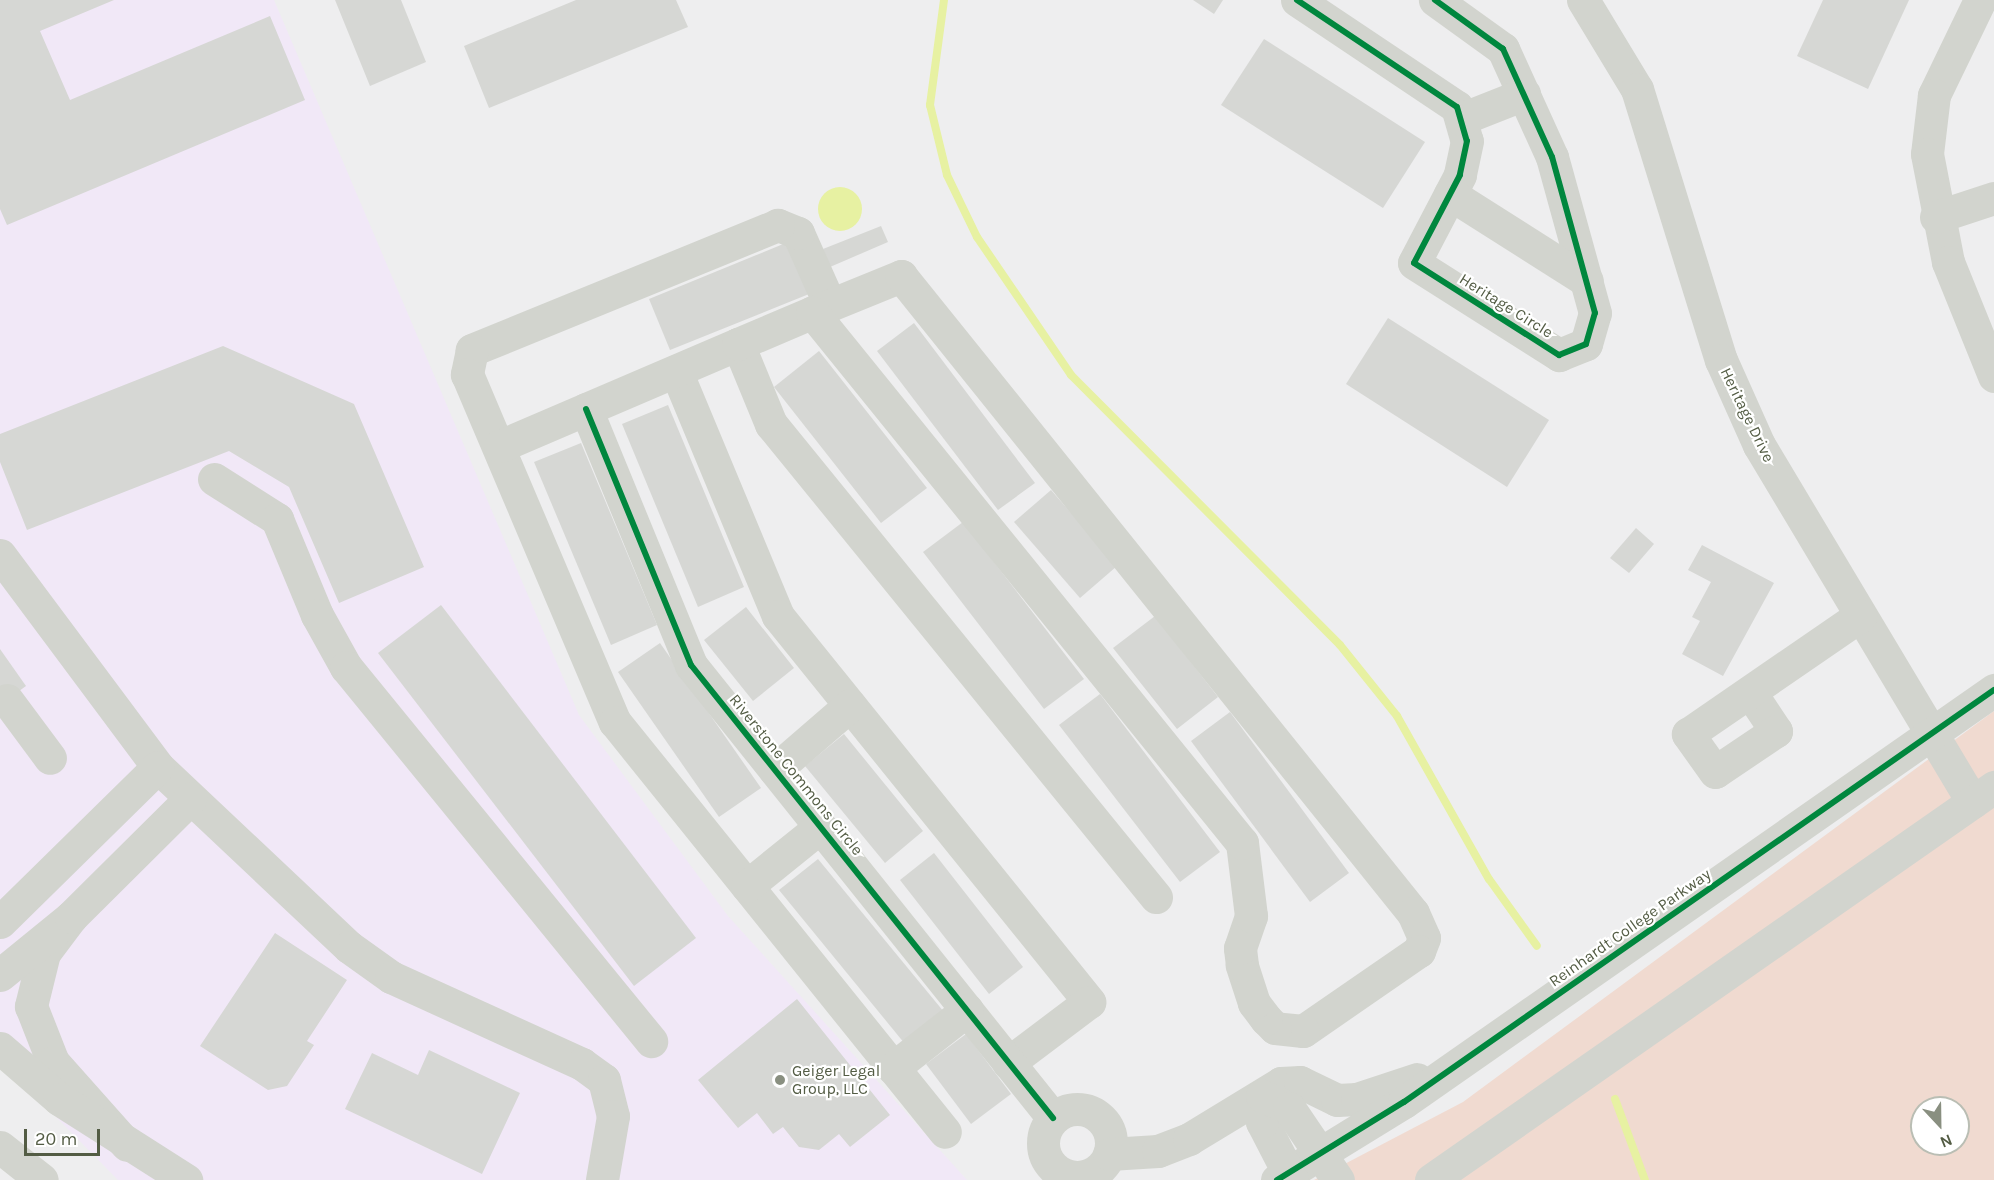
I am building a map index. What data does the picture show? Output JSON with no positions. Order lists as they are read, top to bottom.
{
  "streets": {
    "street": [
      "Heritage Circle",
      "Heritage Drive",
      "Riverstone Commons Circle",
      "Reinhardt College Parkway"
    ]
  },
  "crossings": [
    ["Heritage Drive", "Reinhardt College Parkway"]
  ],
  "places": ["Geiger Legal Group, LLC"],
  "scale_bar": "20 m",
  "north": "bottom"
}
